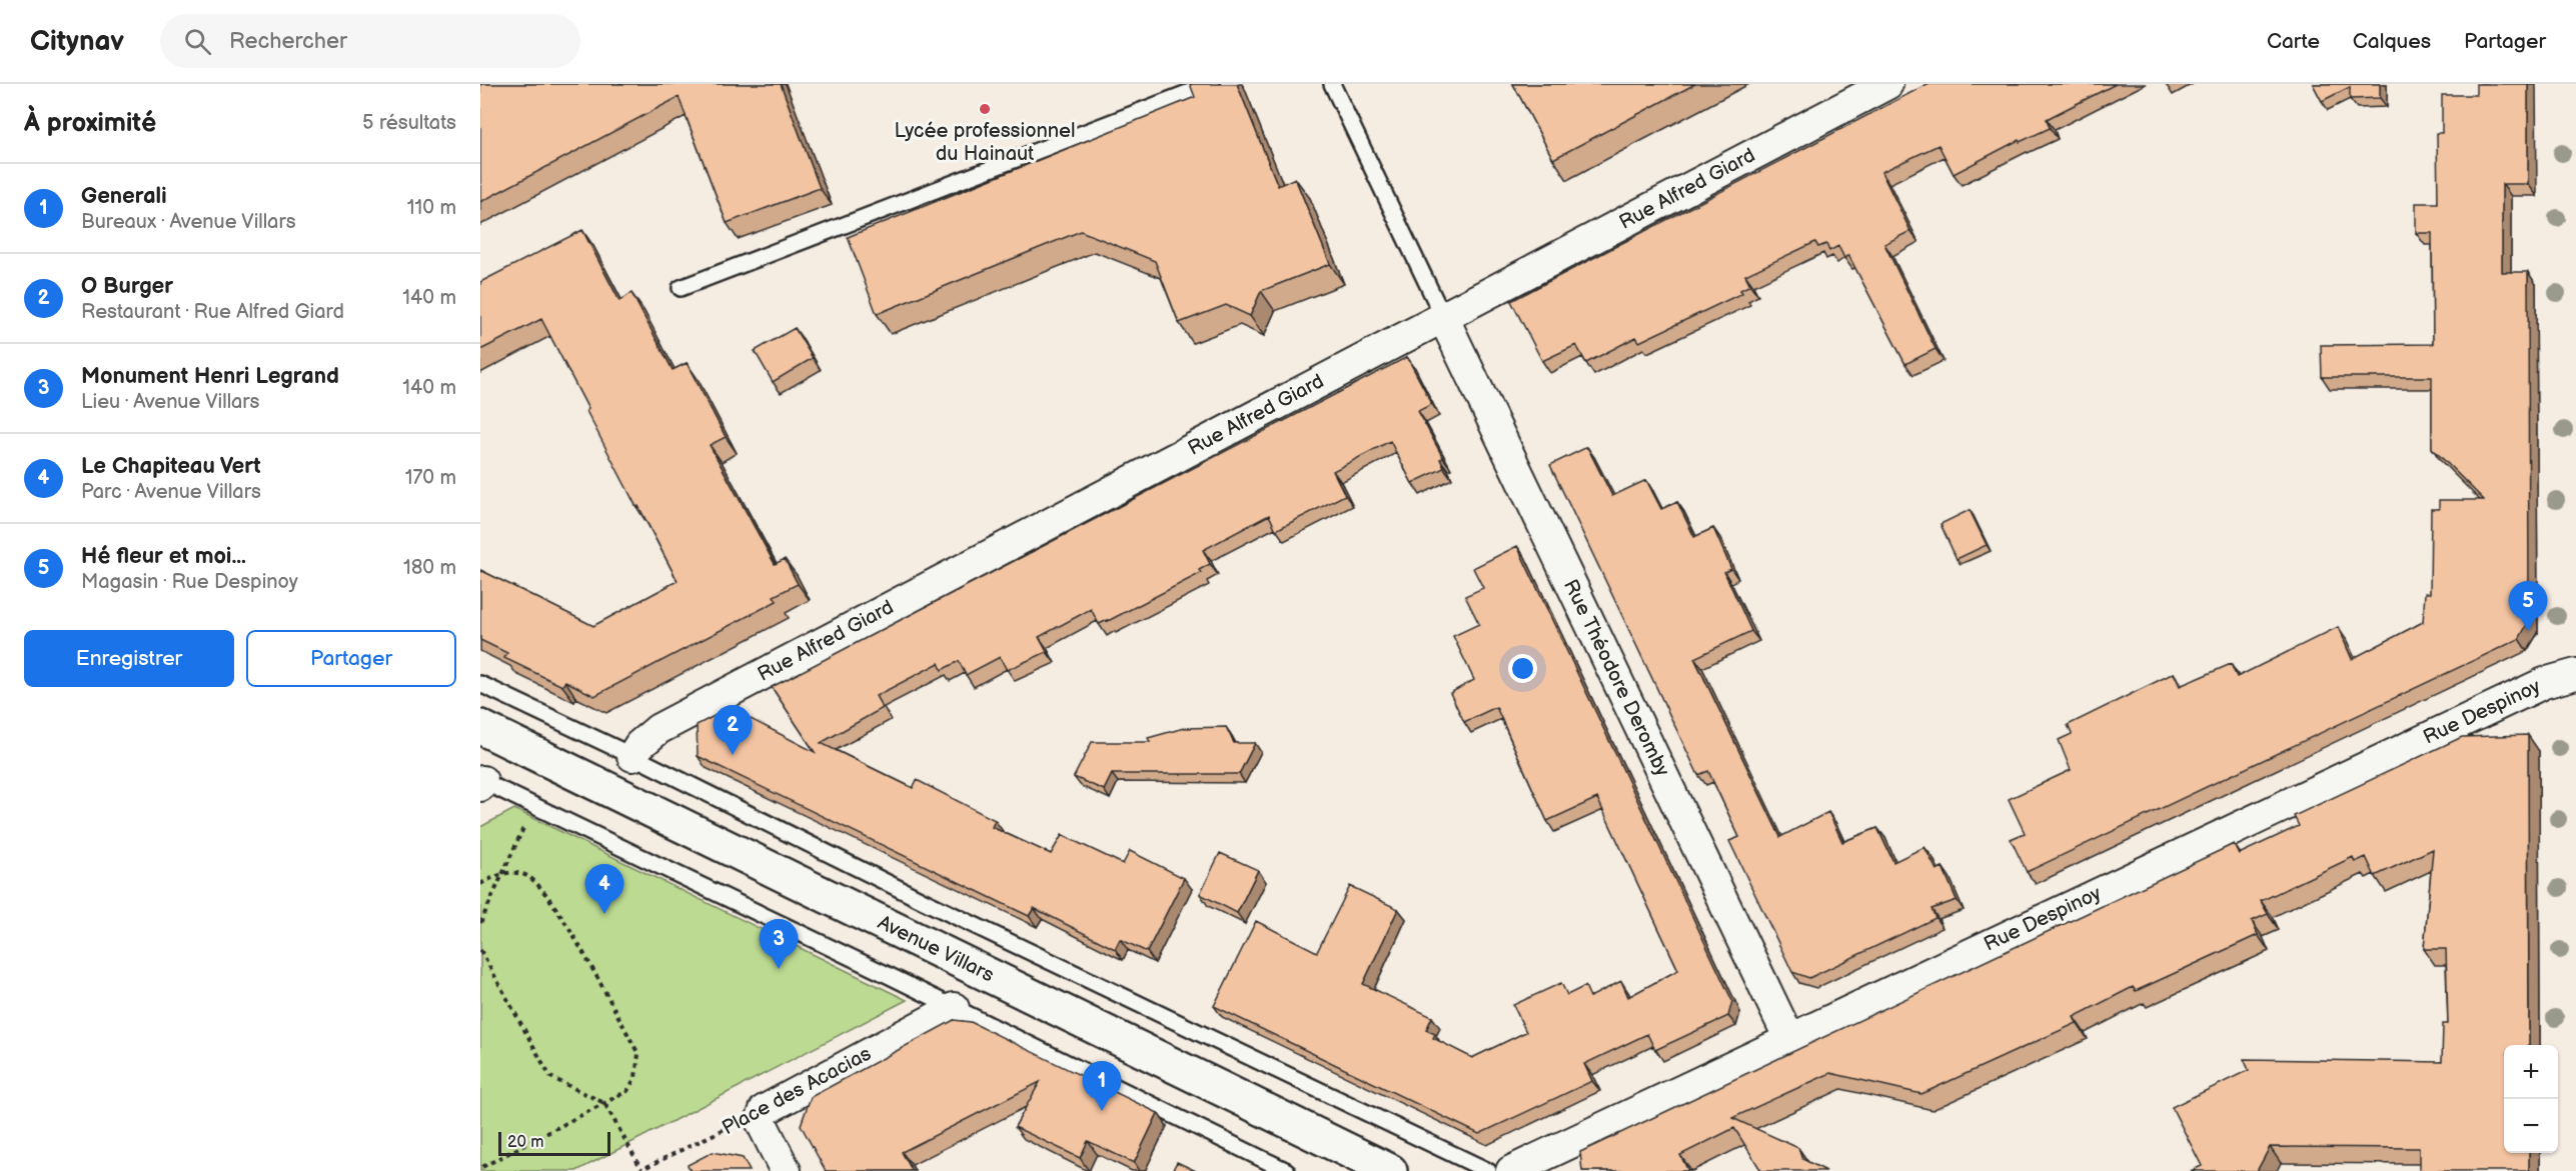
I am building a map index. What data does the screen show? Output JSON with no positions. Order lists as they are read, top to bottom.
{
  "streets": {
    "main road": ["Avenue Villars"],
    "street": [
      "Rue Alfred Giard",
      "Rue Théodore Deromby",
      "Rue Despinoy",
      "Place des Acacias"
    ]
  },
  "crossings": [
    ["Rue Alfred Giard", "Rue Théodore Deromby"],
    ["Rue Théodore Deromby", "Rue Despinoy"]
  ],
  "places": ["Lycée professionnel du Hainaut"],
  "scale_bar": "20 m",
  "page": {
    "header": "Citynav",
    "search": "Rechercher",
    "nav": ["Carte", "Calques", "Partager"],
    "heading": ["À proximité", "5 résultats"],
    "list": [
      {
        "mark": "1",
        "name": "Generali",
        "note": "Bureaux · Avenue Villars",
        "value": "110 m"
      },
      {
        "mark": "2",
        "name": "O Burger",
        "note": "Restaurant · Rue Alfred Giard",
        "value": "140 m"
      },
      {
        "mark": "3",
        "name": "Monument Henri Legrand",
        "note": "Lieu · Avenue Villars",
        "value": "140 m"
      },
      {
        "mark": "4",
        "name": "Le Chapiteau Vert",
        "note": "Parc · Avenue Villars",
        "value": "170 m"
      },
      {
        "mark": "5",
        "name": "Hé fleur et moi...",
        "note": "Magasin · Rue Despinoy",
        "value": "180 m"
      }
    ],
    "pins": [
      "5",
      "2",
      "4",
      "3",
      "1"
    ],
    "buttons": ["Enregistrer", "Partager"],
    "map_buttons": ["+", "−"],
    "scale": "20 m"
  }
}
